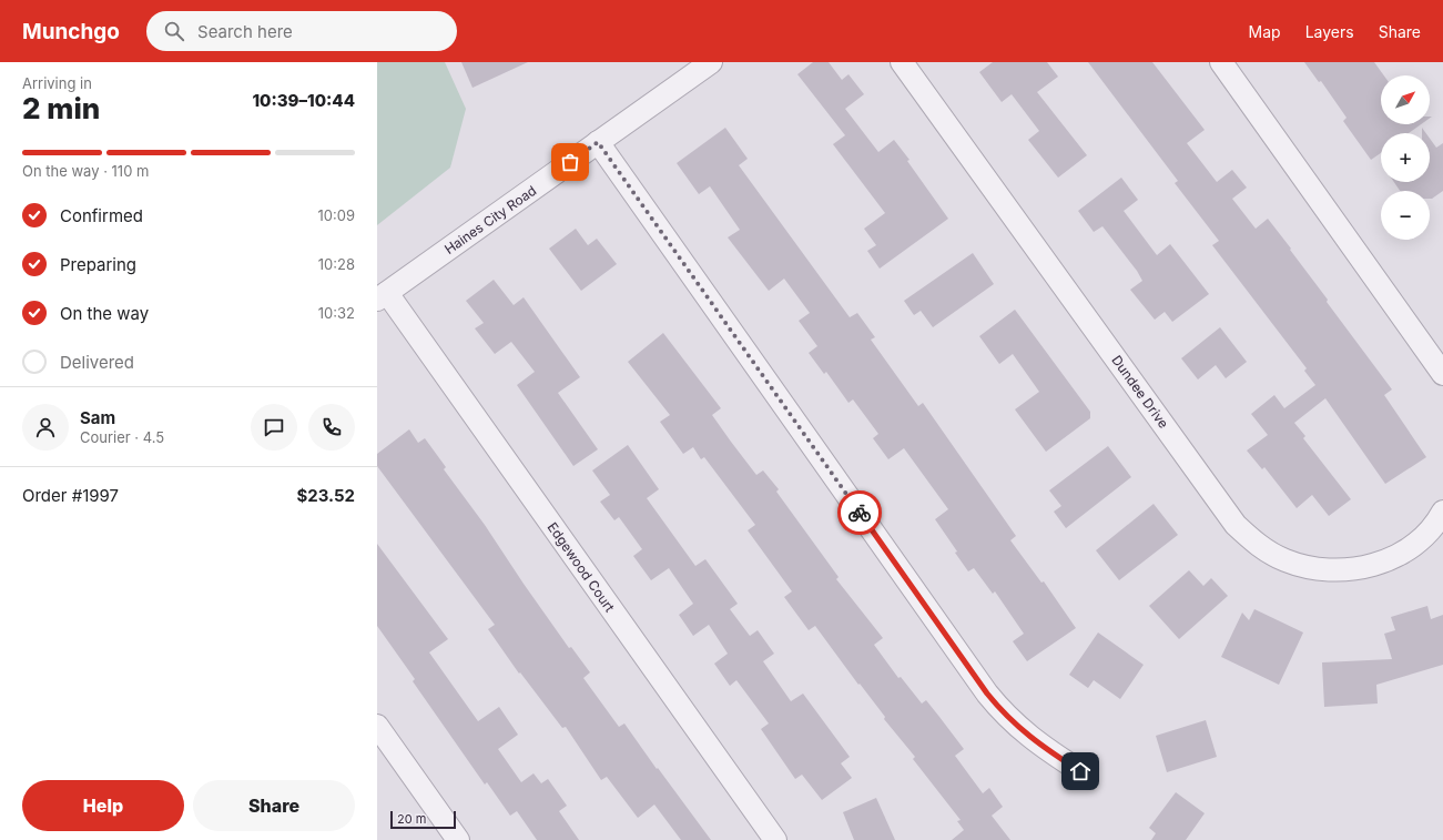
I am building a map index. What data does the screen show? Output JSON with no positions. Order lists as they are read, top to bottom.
{
  "streets": {
    "street": ["Haines City Road", "Dundee Drive", "Edgewood Court"]
  },
  "crossings": [
    ["Haines City Road", "Edgewood Court"]
  ],
  "scale_bar": "20 m",
  "north": "top right",
  "page": {
    "header": "Munchgo",
    "search": "Search here",
    "nav": ["Map", "Layers", "Share"],
    "heading": ["2 min", "Arriving in", "10:39–10:44"],
    "panel": [
      "Sam",
      "Courier · 4.5",
      "Order #1997",
      "$23.52"
    ],
    "map_buttons": ["+", "−"],
    "bar": "On the way · 110 m",
    "list": [
      ["Confirmed", "10:09"],
      ["Preparing", "10:28"],
      ["On the way", "10:32"],
      "Delivered"
    ],
    "buttons": ["Help", "Share"],
    "scale": "20 m"
  }
}
